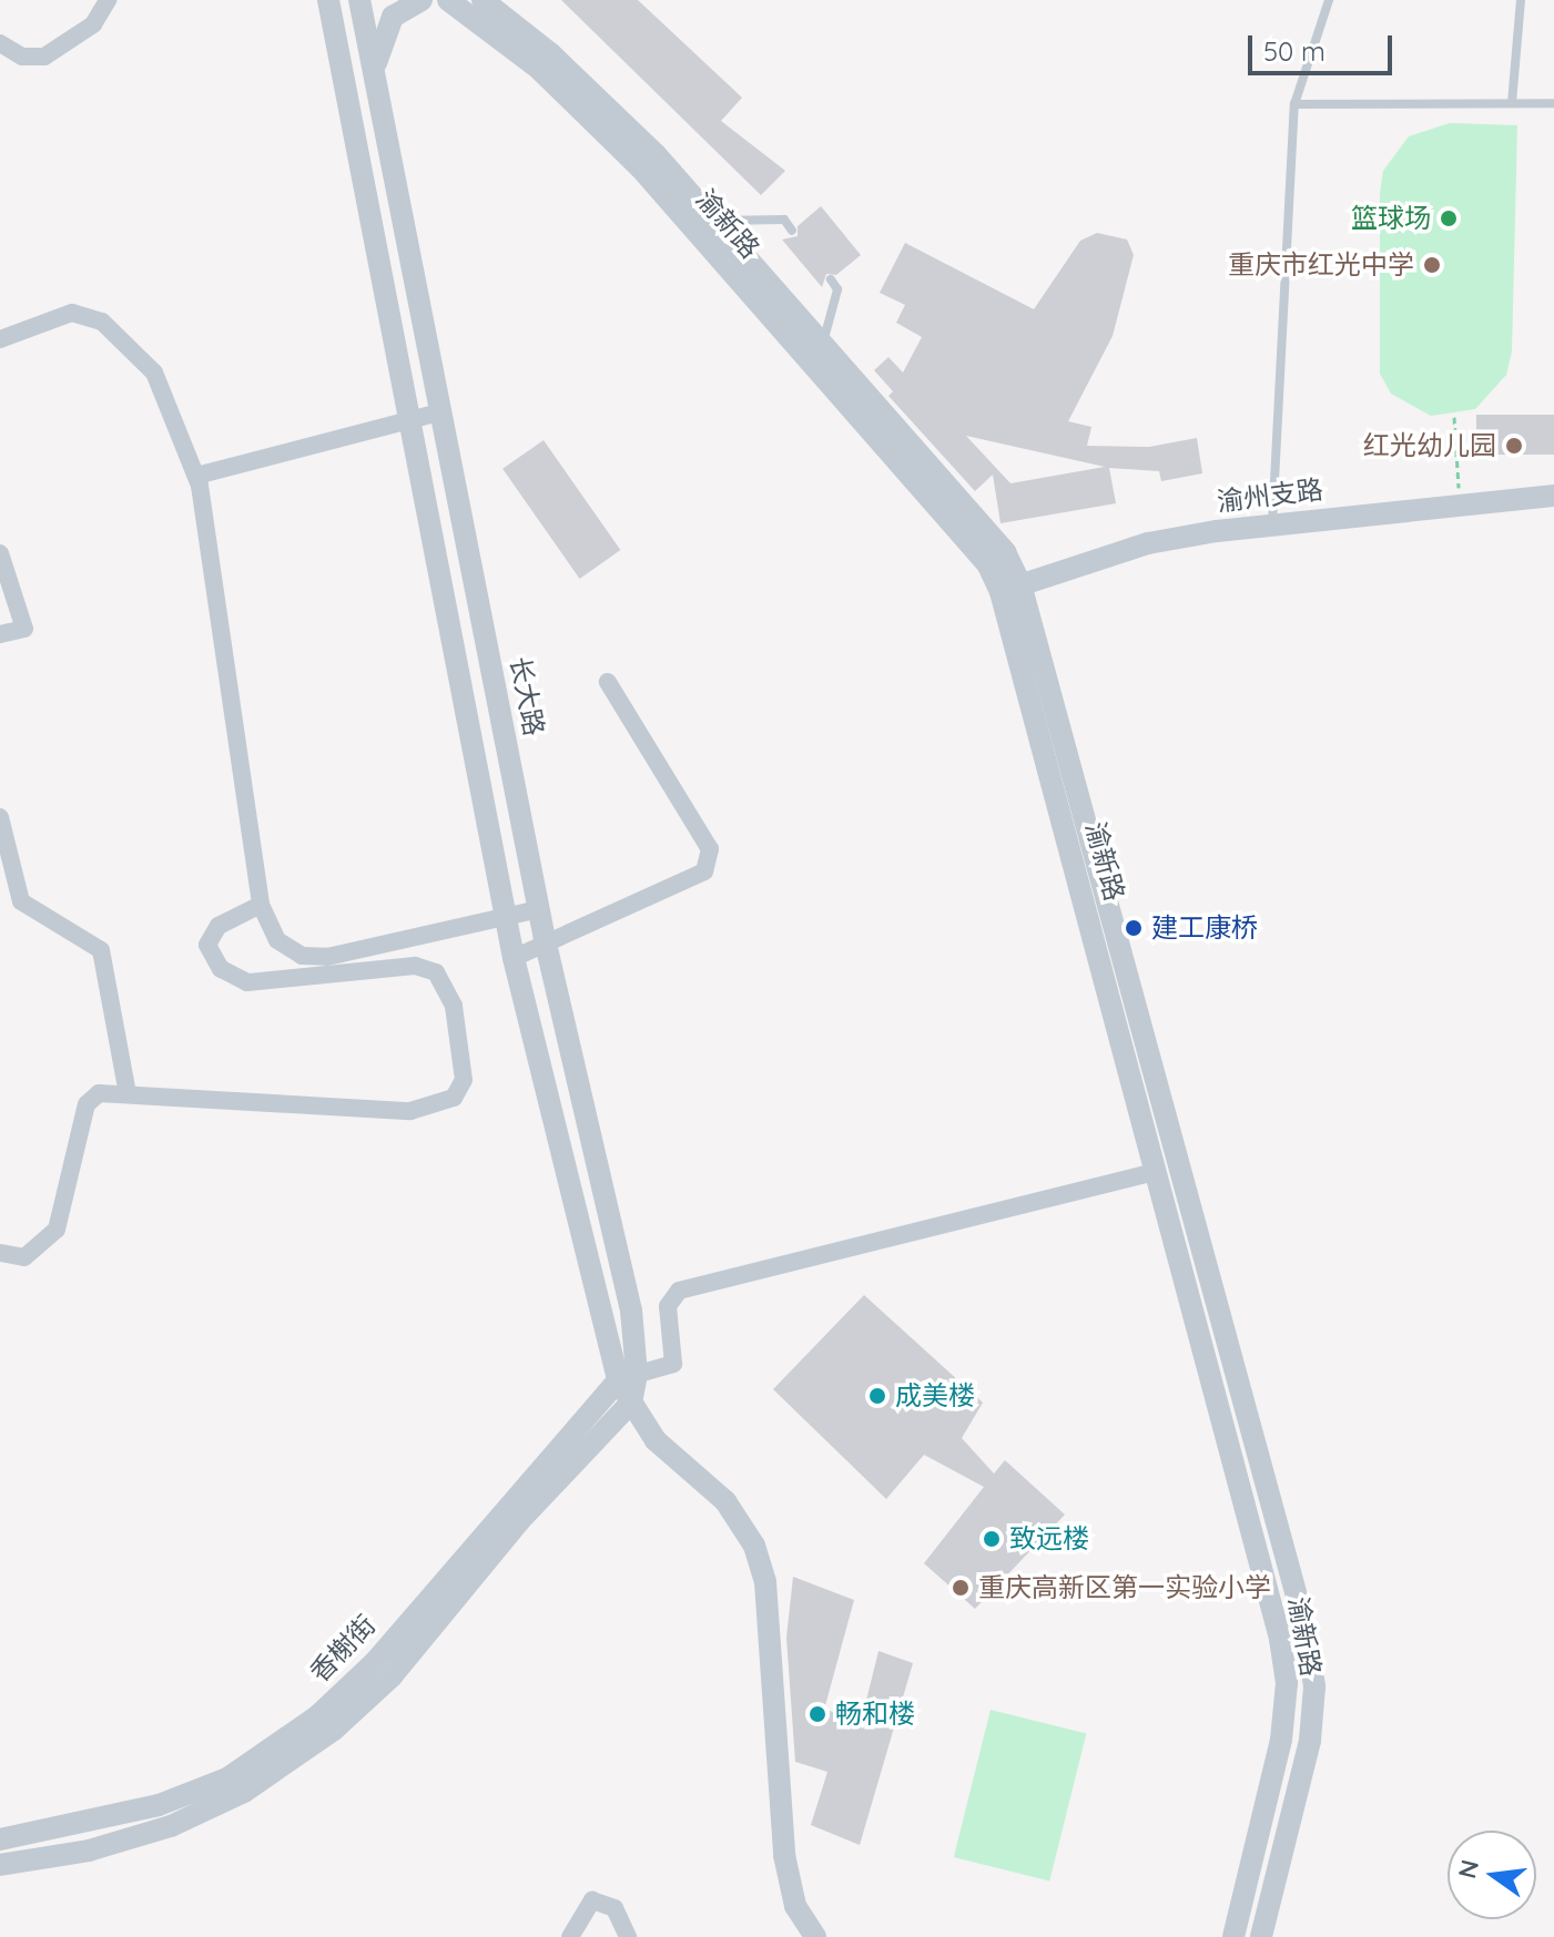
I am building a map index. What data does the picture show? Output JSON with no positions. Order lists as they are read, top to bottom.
{
  "streets": {
    "street": [
      "渝新路",
      "渝州支路",
      "长大路",
      "香榭街"
    ]
  },
  "crossings": [
    ["渝新路", "渝州支路"],
    ["长大路", "香榭街"]
  ],
  "places": [
    "篮球场",
    "重庆市红光中学",
    "红光幼儿园",
    "建工康桥",
    "成美楼",
    "致远楼",
    "重庆高新区第一实验小学",
    "畅和楼"
  ],
  "scale_bar": "50 m",
  "north": "left"
}
